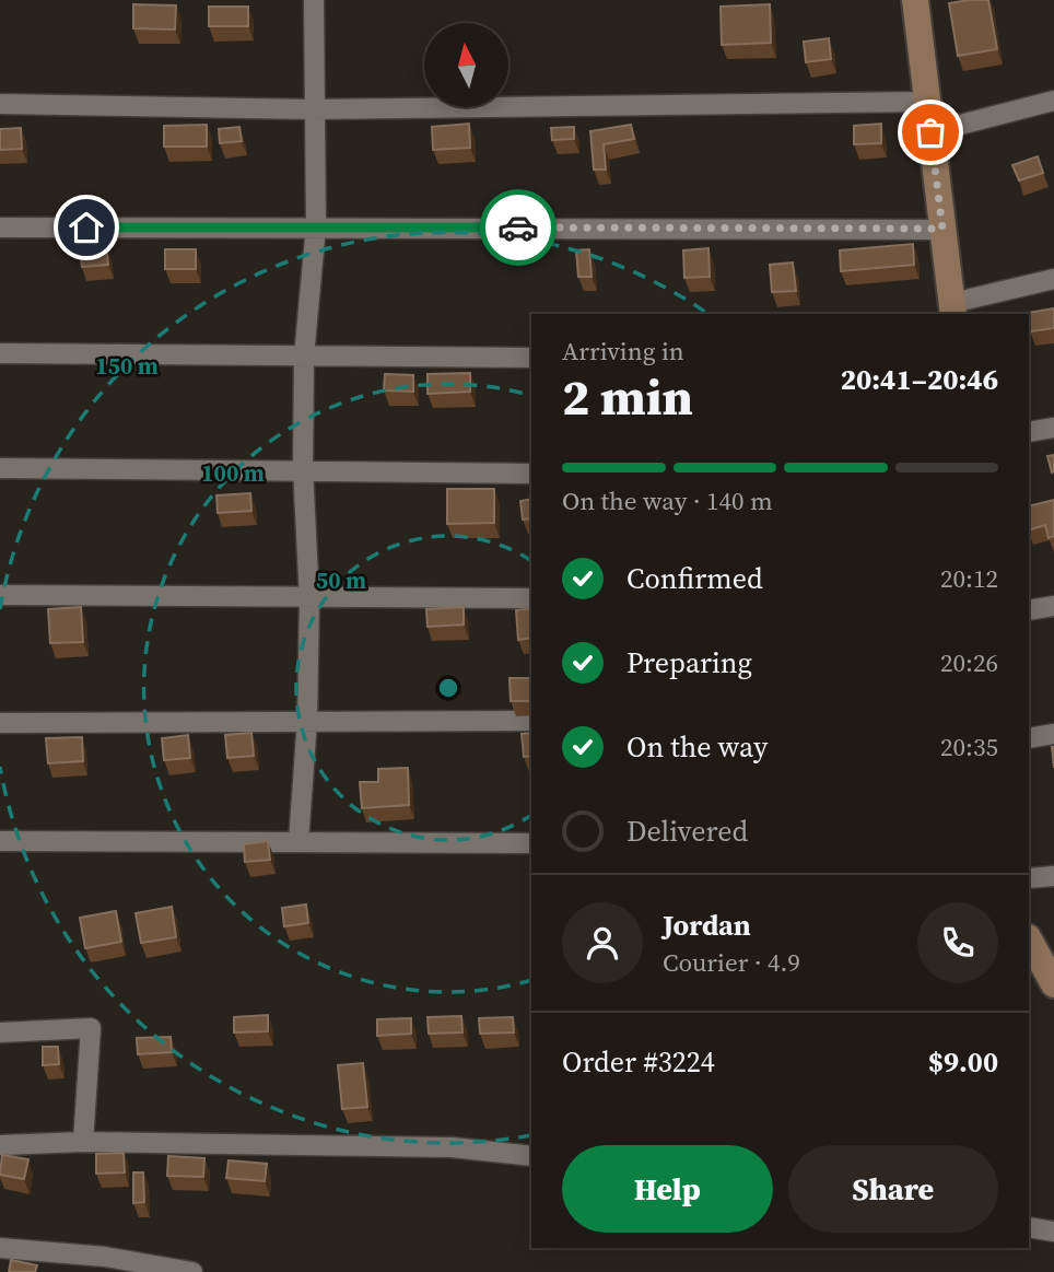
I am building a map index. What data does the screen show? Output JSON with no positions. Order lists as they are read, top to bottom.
{
  "north": "top",
  "page": {
    "heading": ["2 min", "Arriving in", "20:41–20:46"],
    "panel": [
      "Jordan",
      "Courier · 4.9",
      "Order #3224",
      "$9.00"
    ],
    "bar": "On the way · 140 m",
    "list": [
      ["Confirmed", "20:12"],
      ["Preparing", "20:26"],
      ["On the way", "20:35"],
      "Delivered"
    ],
    "buttons": ["Help", "Share"]
  },
  "rings": ["150 m", "100 m", "50 m"]
}
